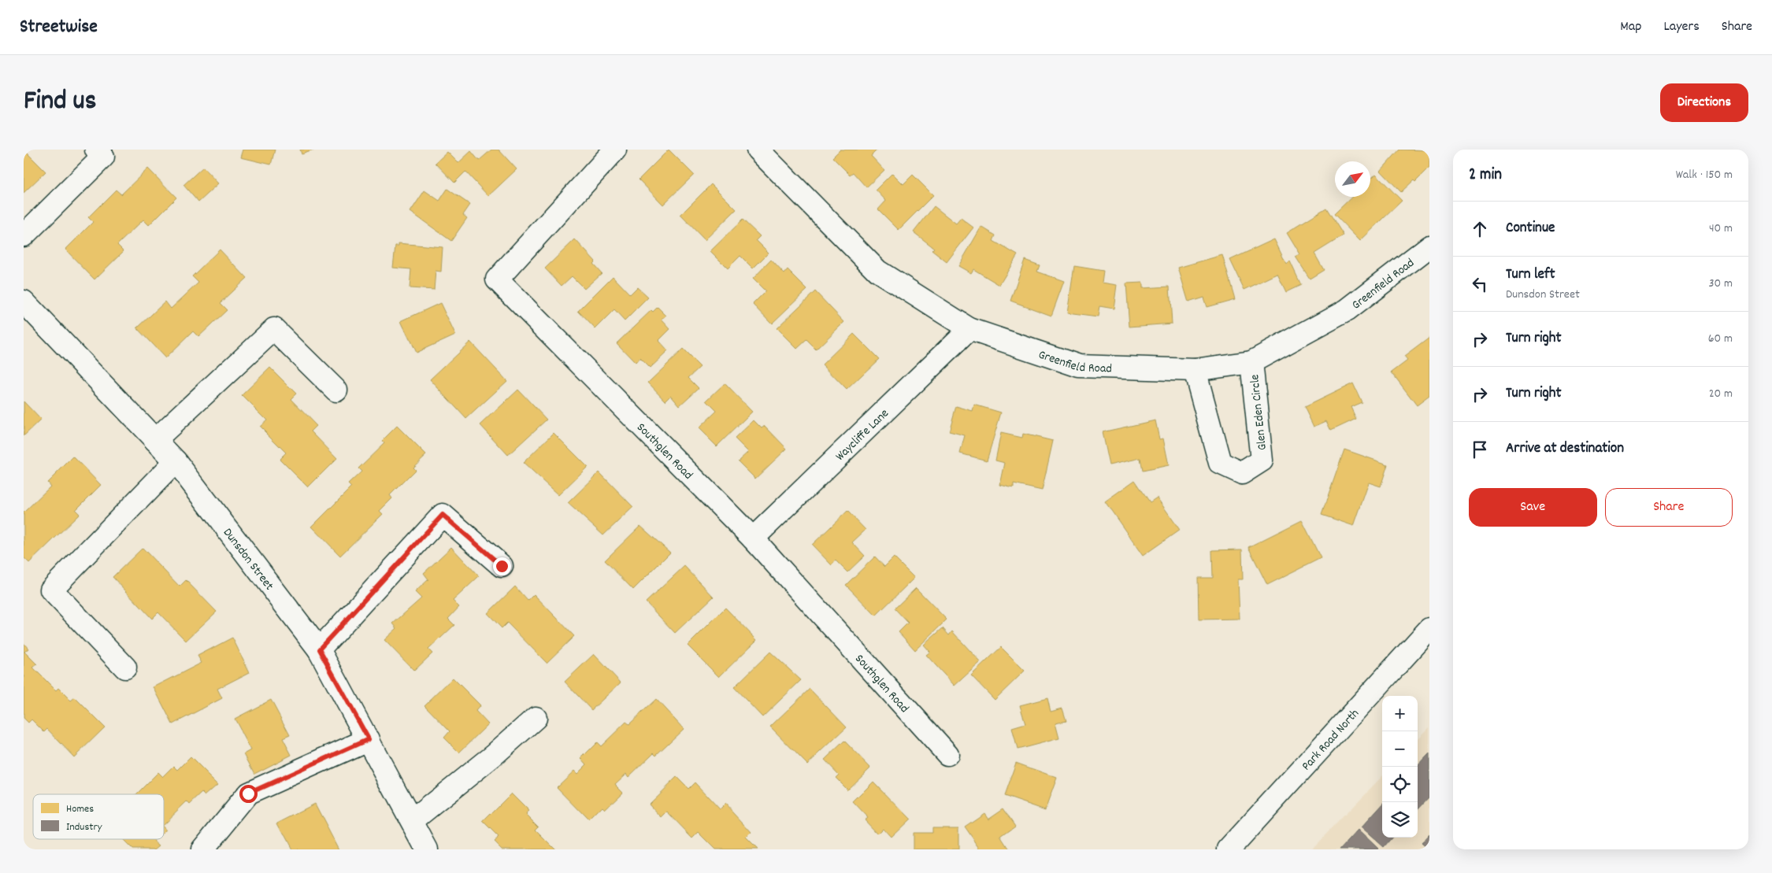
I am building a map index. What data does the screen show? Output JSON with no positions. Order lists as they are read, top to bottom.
{
  "streets": {
    "street": [
      "Greenfield Road",
      "Glen Eden Circle",
      "Waycliffe Lane",
      "Southglen Road",
      "Dunsdon Street",
      "Park Road North"
    ]
  },
  "crossings": [
    ["Greenfield Road", "Glen Eden Circle"],
    ["Greenfield Road", "Waycliffe Lane"],
    ["Waycliffe Lane", "Southglen Road"]
  ],
  "legend": ["Homes", "Industry"],
  "north": "top right",
  "page": {
    "header": "Streetwise",
    "nav": ["Map", "Layers", "Share"],
    "title": "Find us",
    "buttons": [
      "Directions",
      ["Save", "Share"]
    ],
    "heading": ["2 min", "Walk · 150 m"],
    "list": [
      ["Continue", "40 m"],
      ["Turn left", "Dunsdon Street", "30 m"],
      ["Turn right", "60 m"],
      ["Turn right", "20 m"],
      "Arrive at destination"
    ],
    "map_buttons": ["+", "−"]
  }
}
